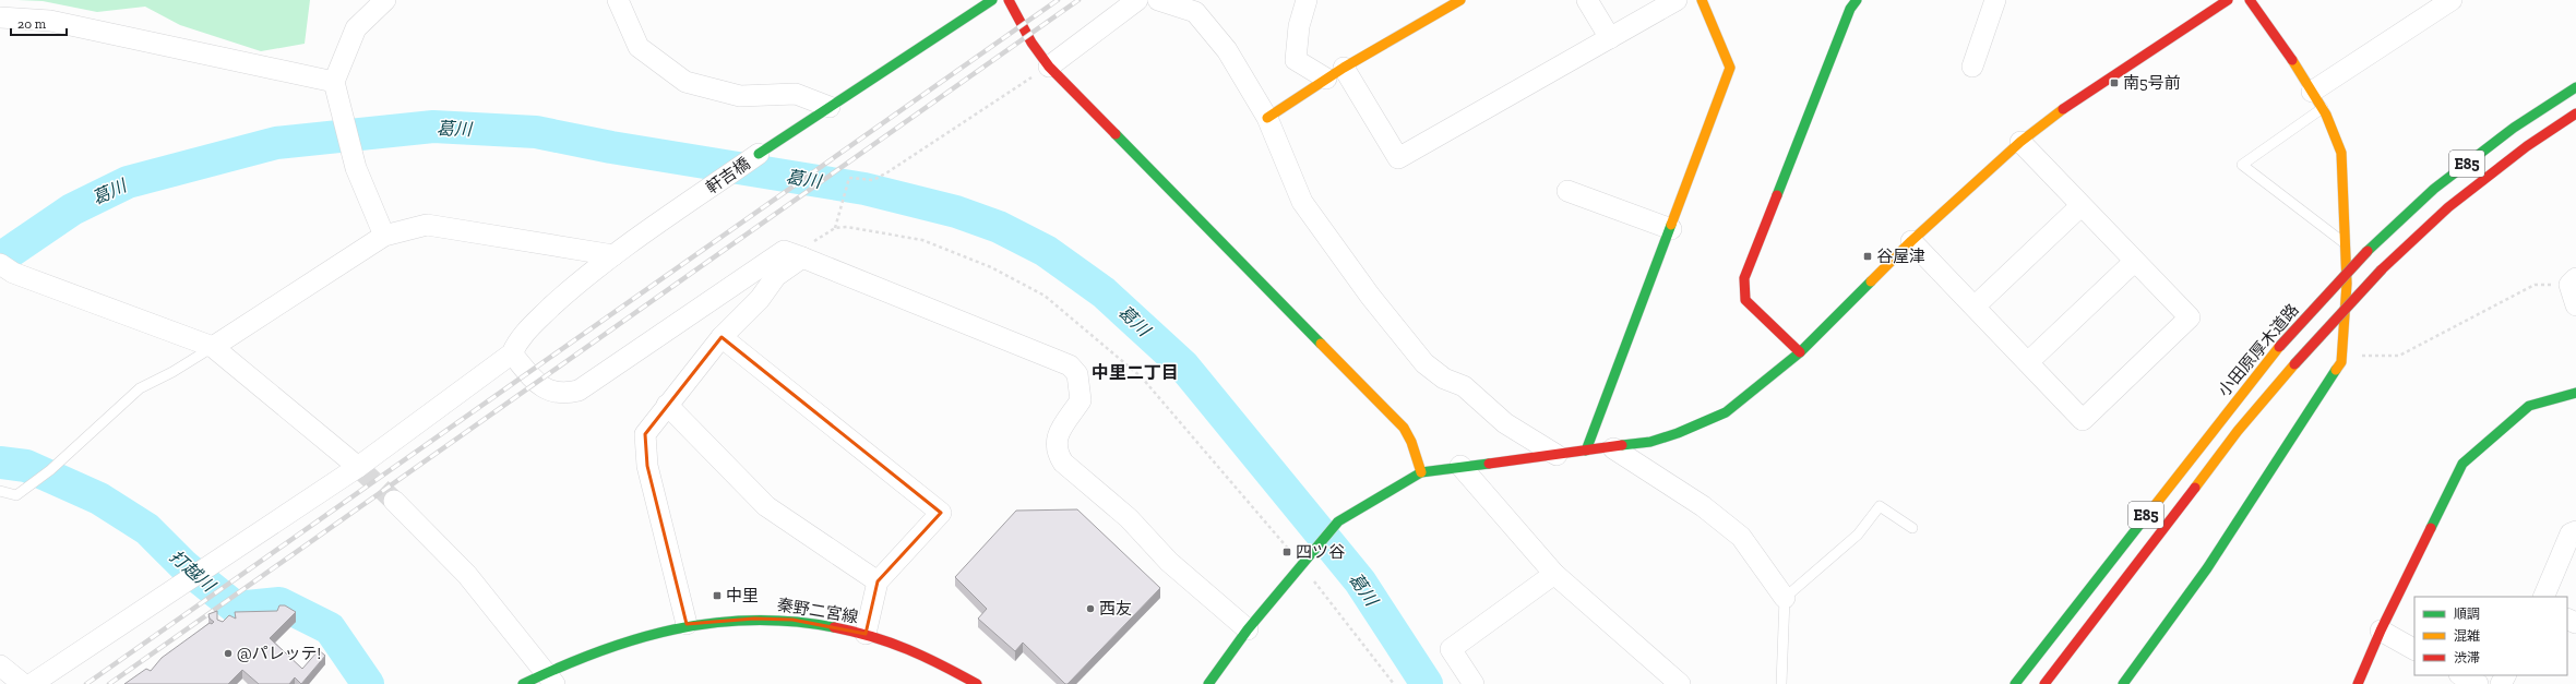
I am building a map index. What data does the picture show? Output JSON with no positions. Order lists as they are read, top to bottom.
{
  "streets": {
    "main road": ["E85", "小田原厚木道路", "秦野二宮線"],
    "street": ["軒吉橋"]
  },
  "districts": ["中里二丁目"],
  "water": ["葛川", "打越川"],
  "places": {
    "transit": [
      "南5号前",
      "谷屋津",
      "四ツ谷",
      "中里"
    ],
    "other": ["西友", "@パレッテ!"]
  },
  "legend": ["順調", "混雑", "渋滞"],
  "scale_bar": "20 m"
}
